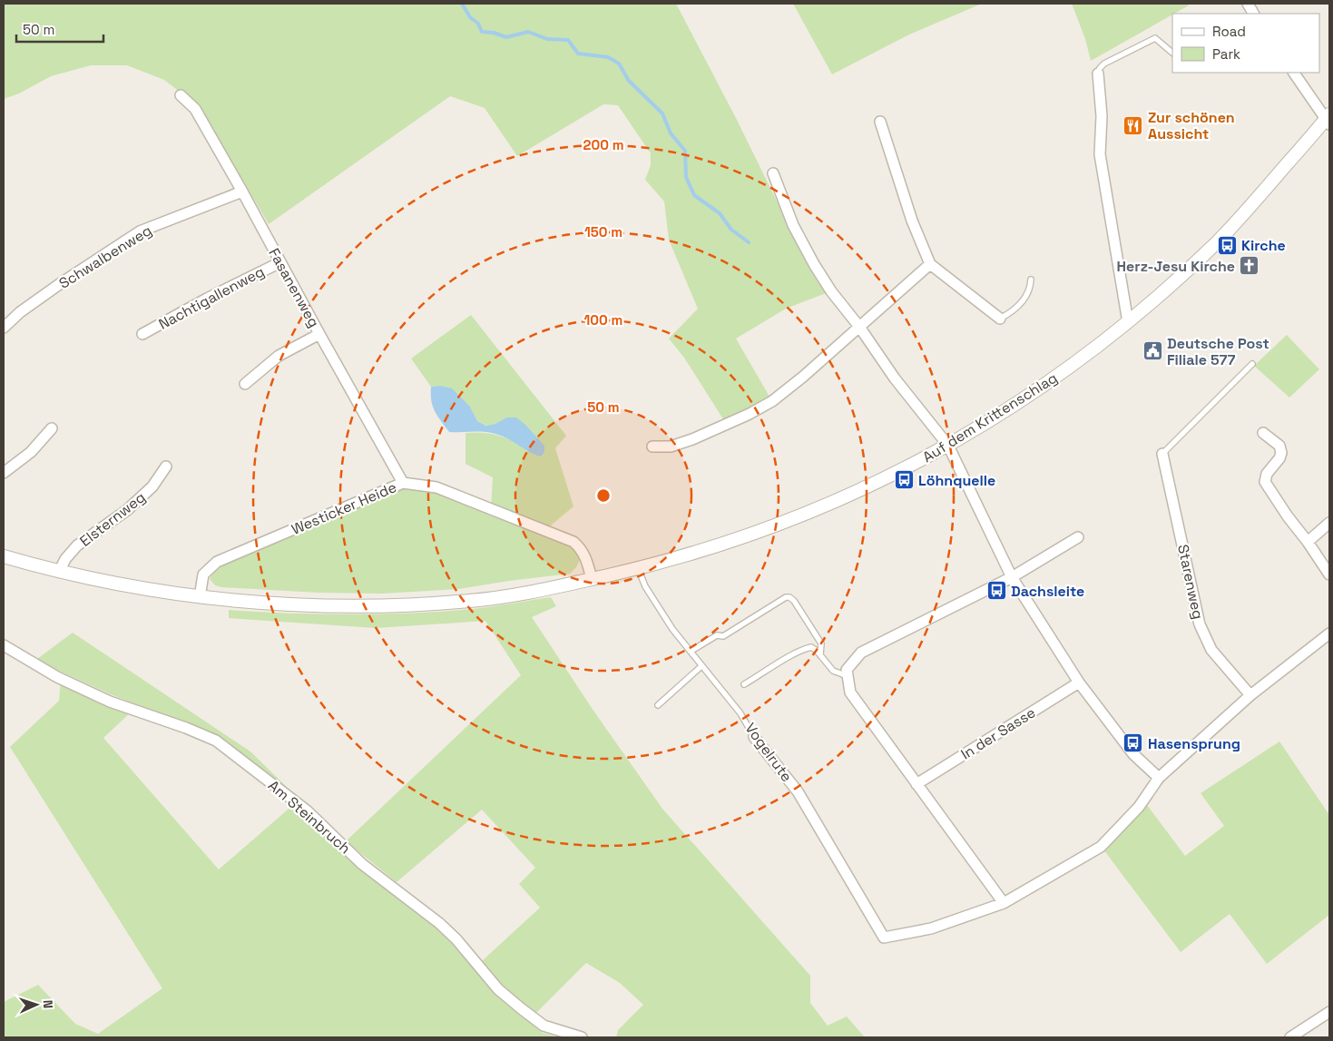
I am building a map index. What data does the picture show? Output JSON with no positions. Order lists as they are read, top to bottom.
{
  "streets": {
    "street": [
      "Schwalbenweg",
      "Fasanenweg",
      "Nachtigallenweg",
      "Auf dem Krittenschlag",
      "Westicker Heide",
      "Elsternweg",
      "Starenweg",
      "In der Sasse",
      "Vogelrute",
      "Am Steinbruch"
    ]
  },
  "crossings": [
    ["Schwalbenweg", "Fasanenweg"],
    ["Fasanenweg", "Nachtigallenweg"],
    ["Fasanenweg", "Westicker Heide"],
    ["Auf dem Krittenschlag", "Vogelrute"]
  ],
  "places": {
    "restaurant": ["Zur schönen Aussicht"],
    "bus stop": [
      "Kirche",
      "Löhnquelle",
      "Dachsleite",
      "Hasensprung"
    ],
    "church": ["Herz-Jesu Kirche"],
    "public building": ["Deutsche Post Filiale 577"]
  },
  "legend": ["Road", "Park"],
  "scale_bar": "50 m",
  "north": "right",
  "rings": [
    "200 m",
    "150 m",
    "100 m",
    "50 m"
  ]
}
